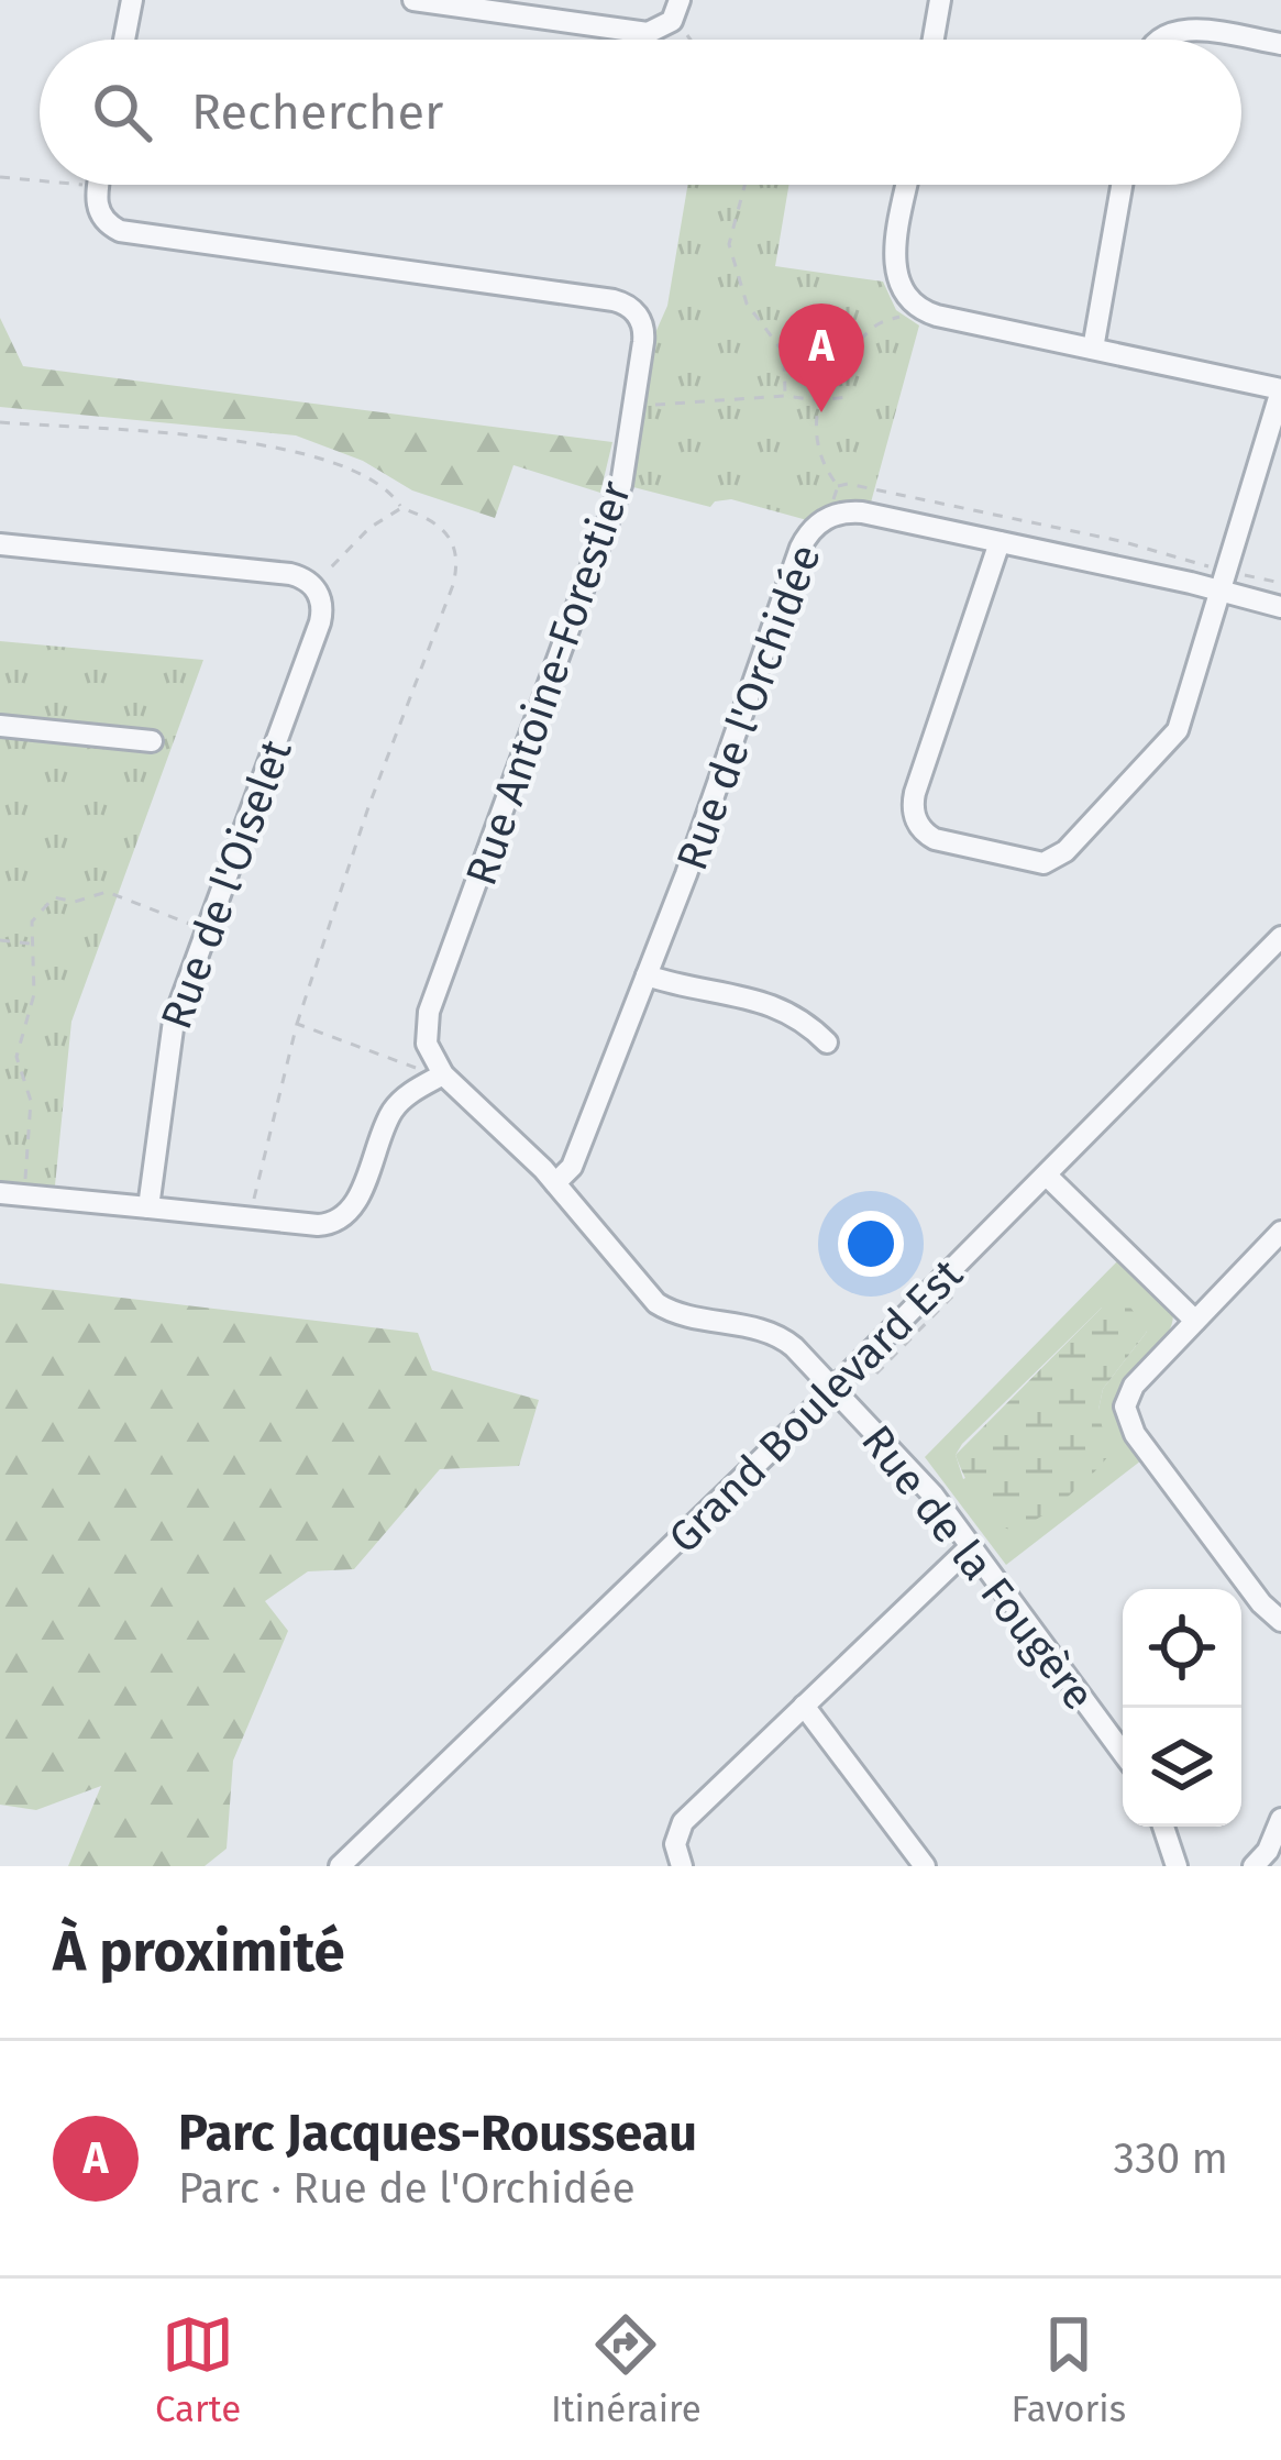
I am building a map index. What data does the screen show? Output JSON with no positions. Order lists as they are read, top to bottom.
{
  "streets": {
    "street": [
      "Rue Antoine-Forestier",
      "Rue de l'Orchidée",
      "Rue de l'Oiselet",
      "Grand Boulevard Est",
      "Rue de la Fougère"
    ]
  },
  "crossings": [
    ["Rue Antoine-Forestier", "Rue de la Fougère"],
    ["Rue de l'Orchidée", "Rue de la Fougère"],
    ["Grand Boulevard Est", "Rue de la Fougère"]
  ],
  "page": {
    "search": "Rechercher",
    "pins": "A",
    "heading": "À proximité",
    "list": [
      {
        "mark": "A",
        "name": "Parc Jacques-Rousseau",
        "note": "Parc · Rue de l'Orchidée",
        "value": "330 m"
      }
    ],
    "nav": ["Carte", "Itinéraire", "Favoris"]
  }
}
